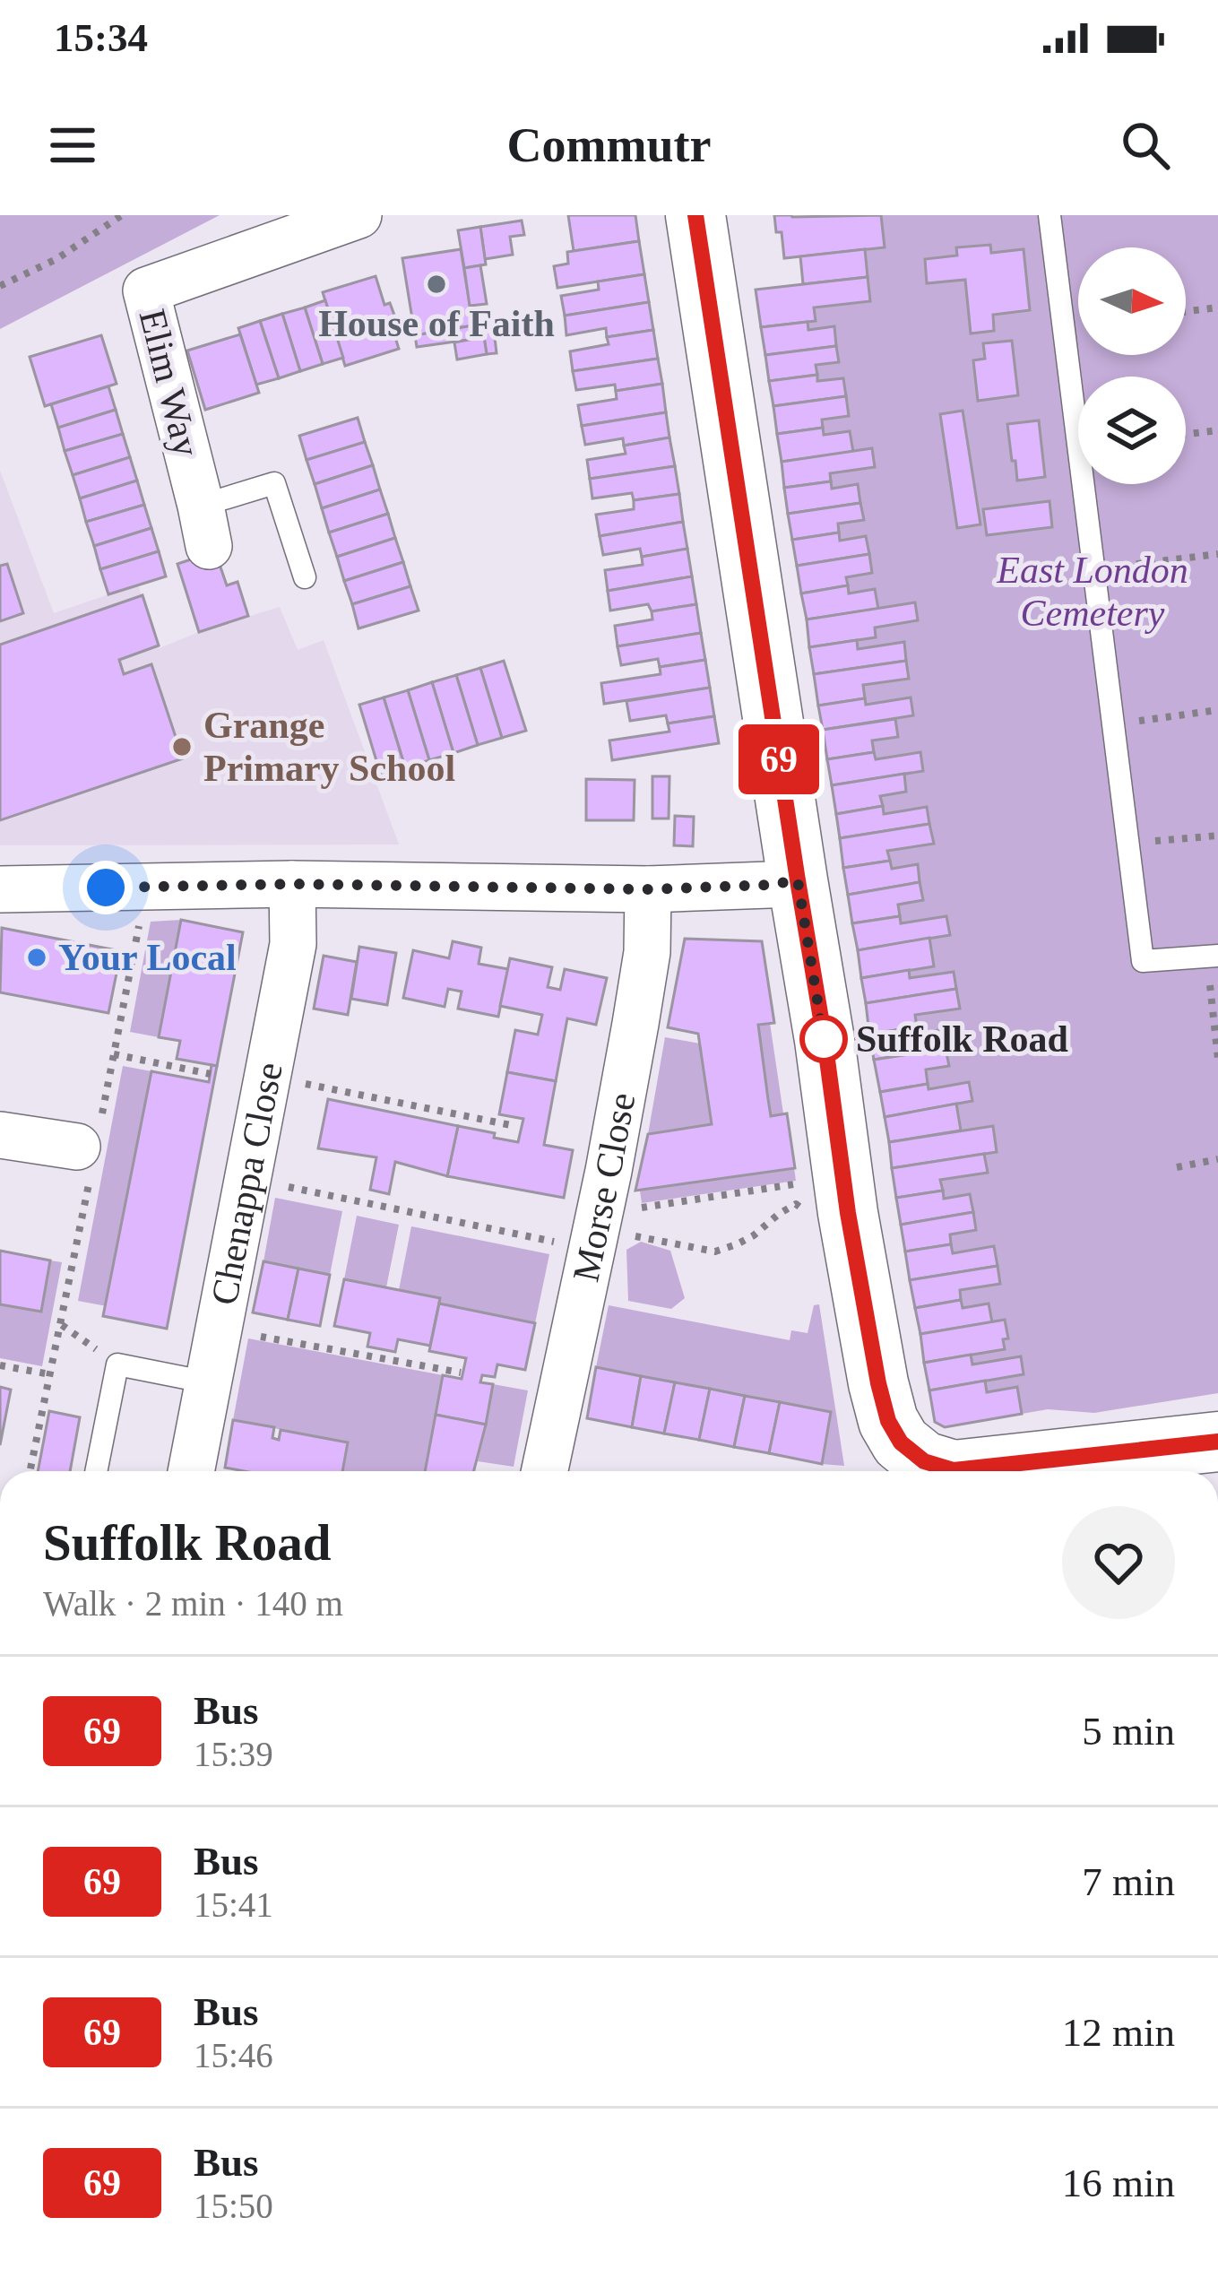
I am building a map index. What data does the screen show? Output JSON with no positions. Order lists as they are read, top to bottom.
{
  "streets": {
    "street": ["Elim Way", "Chenappa Close", "Morse Close"]
  },
  "parks": ["East London Cemetery"],
  "places": [
    "House of Faith",
    "Grange Primary School",
    "Your Local",
    "Suffolk Road"
  ],
  "lines": ["bus line 69"],
  "north": "right",
  "page": {
    "status": "15:34",
    "header": "Commutr",
    "on_map": "69",
    "heading": ["Suffolk Road", "Walk · 2 min · 140 m"],
    "list": [
      {
        "mark": "69",
        "name": "Bus",
        "note": "15:39",
        "value": "5 min"
      },
      {
        "mark": "69",
        "name": "Bus",
        "note": "15:41",
        "value": "7 min"
      },
      {
        "mark": "69",
        "name": "Bus",
        "note": "15:46",
        "value": "12 min"
      },
      {
        "mark": "69",
        "name": "Bus",
        "note": "15:50",
        "value": "16 min"
      }
    ]
  }
}
